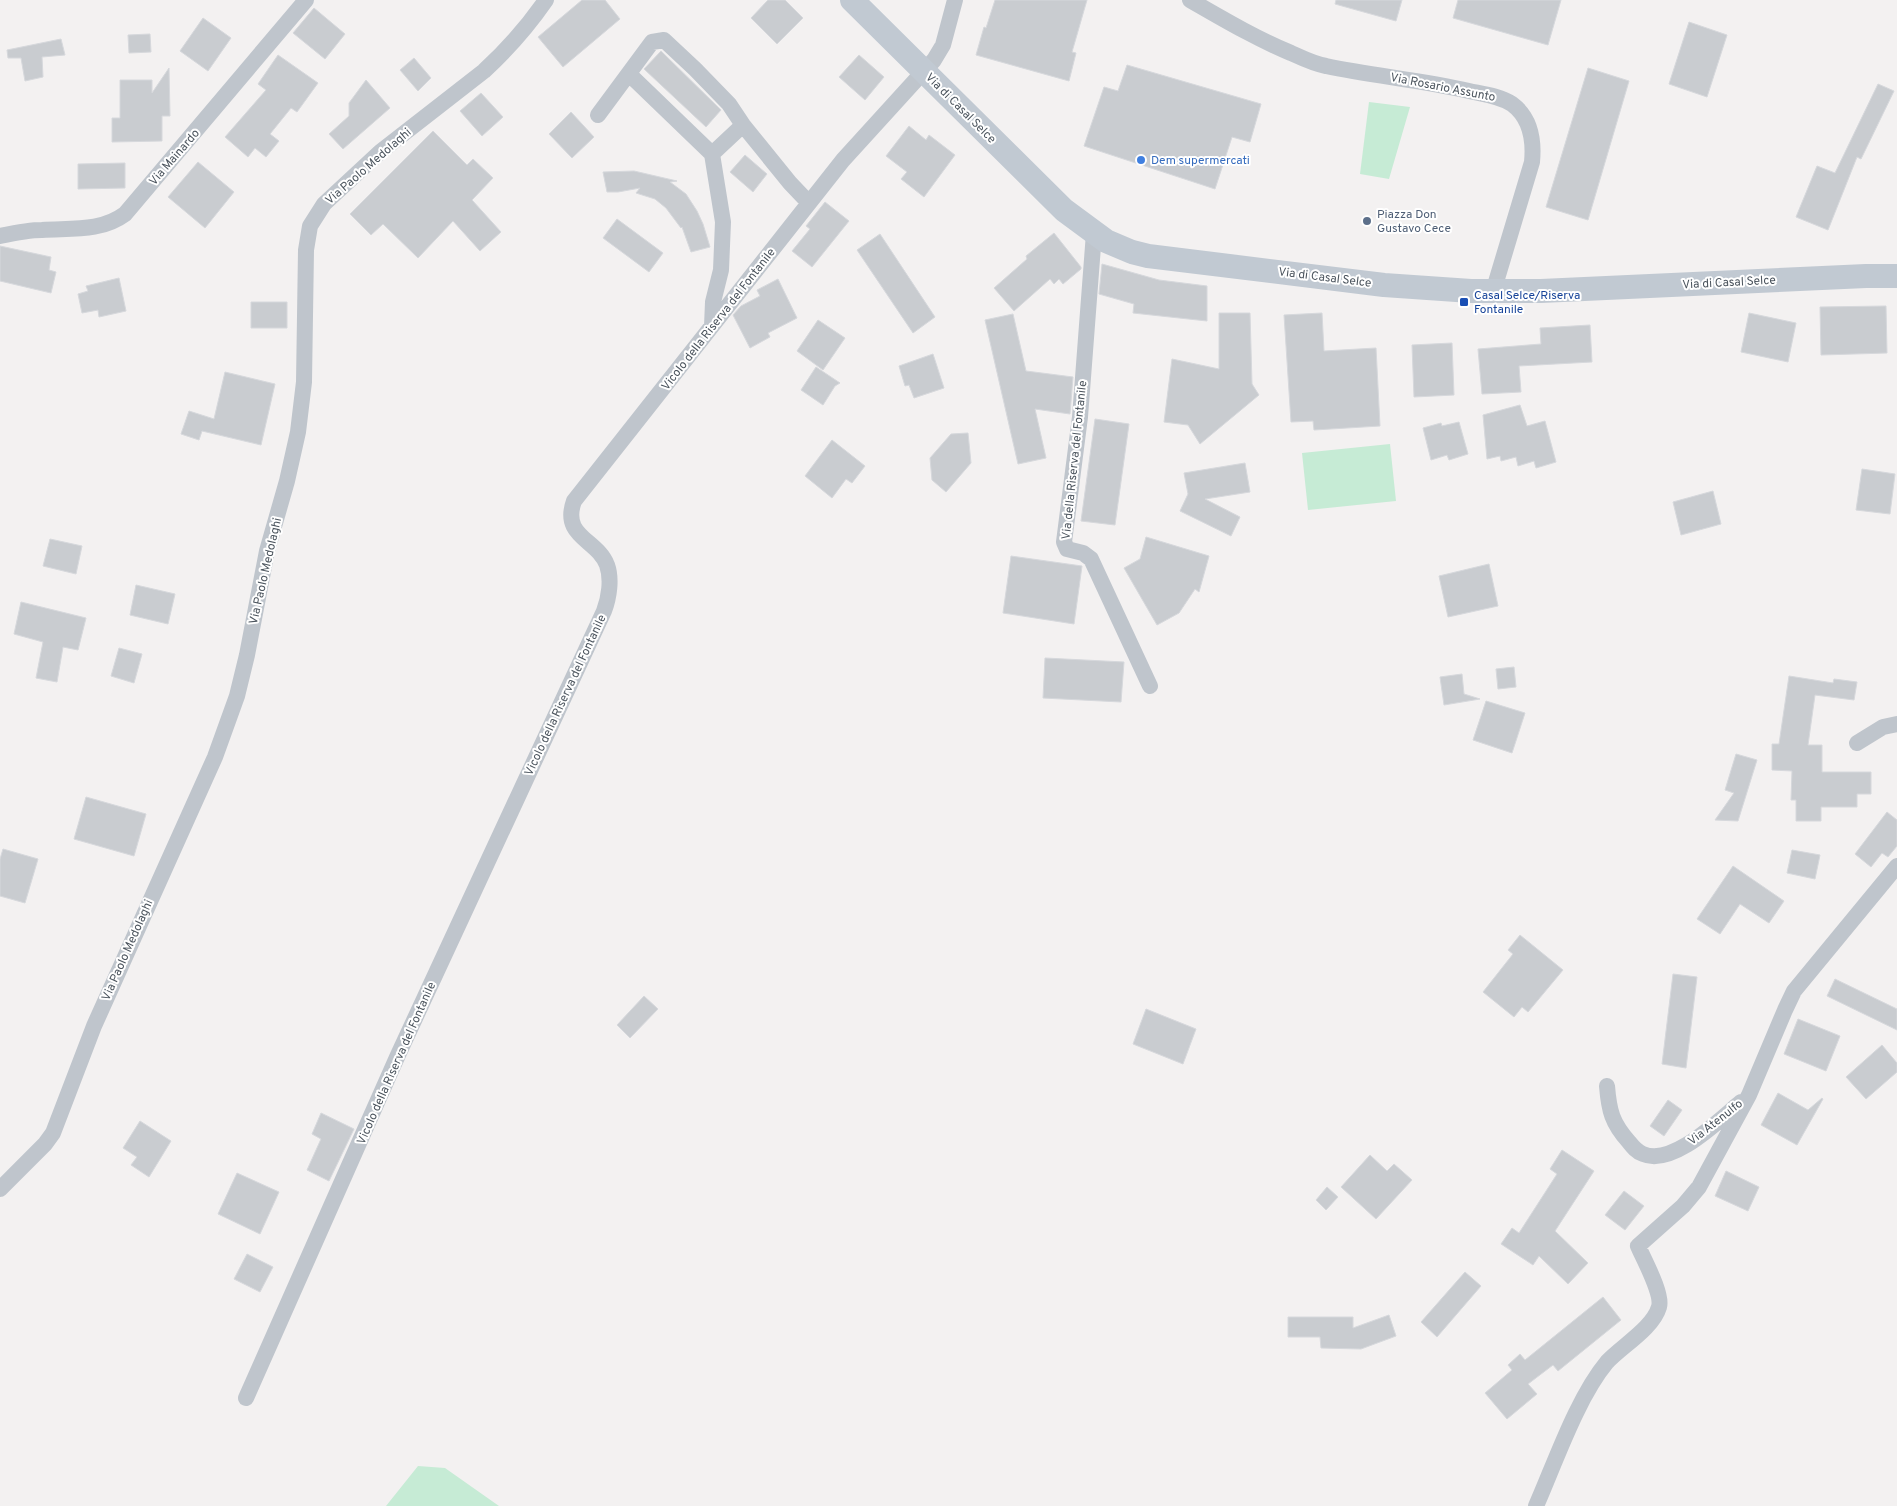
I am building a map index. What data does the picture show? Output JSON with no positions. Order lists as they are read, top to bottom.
{
  "streets": {
    "main road": ["Via di Casal Selce"],
    "street": [
      "Via Rosario Assunto",
      "Via Mainardo",
      "Via Paolo Medolaghi",
      "Vicolo della Riserva del Fontanile",
      "Via della Riserva del Fontanile",
      "Via Atenulfo"
    ]
  },
  "crossings": [
    ["Via Rosario Assunto", "Via di Casal Selce"],
    ["Via di Casal Selce", "Vicolo della Riserva del Fontanile"],
    ["Via di Casal Selce", "Via della Riserva del Fontanile"]
  ],
  "places": {
    "other": ["Dem supermercati", "Piazza Don Gustavo Cece"],
    "transit": ["Casal Selce/Riserva Fontanile"]
  }
}
